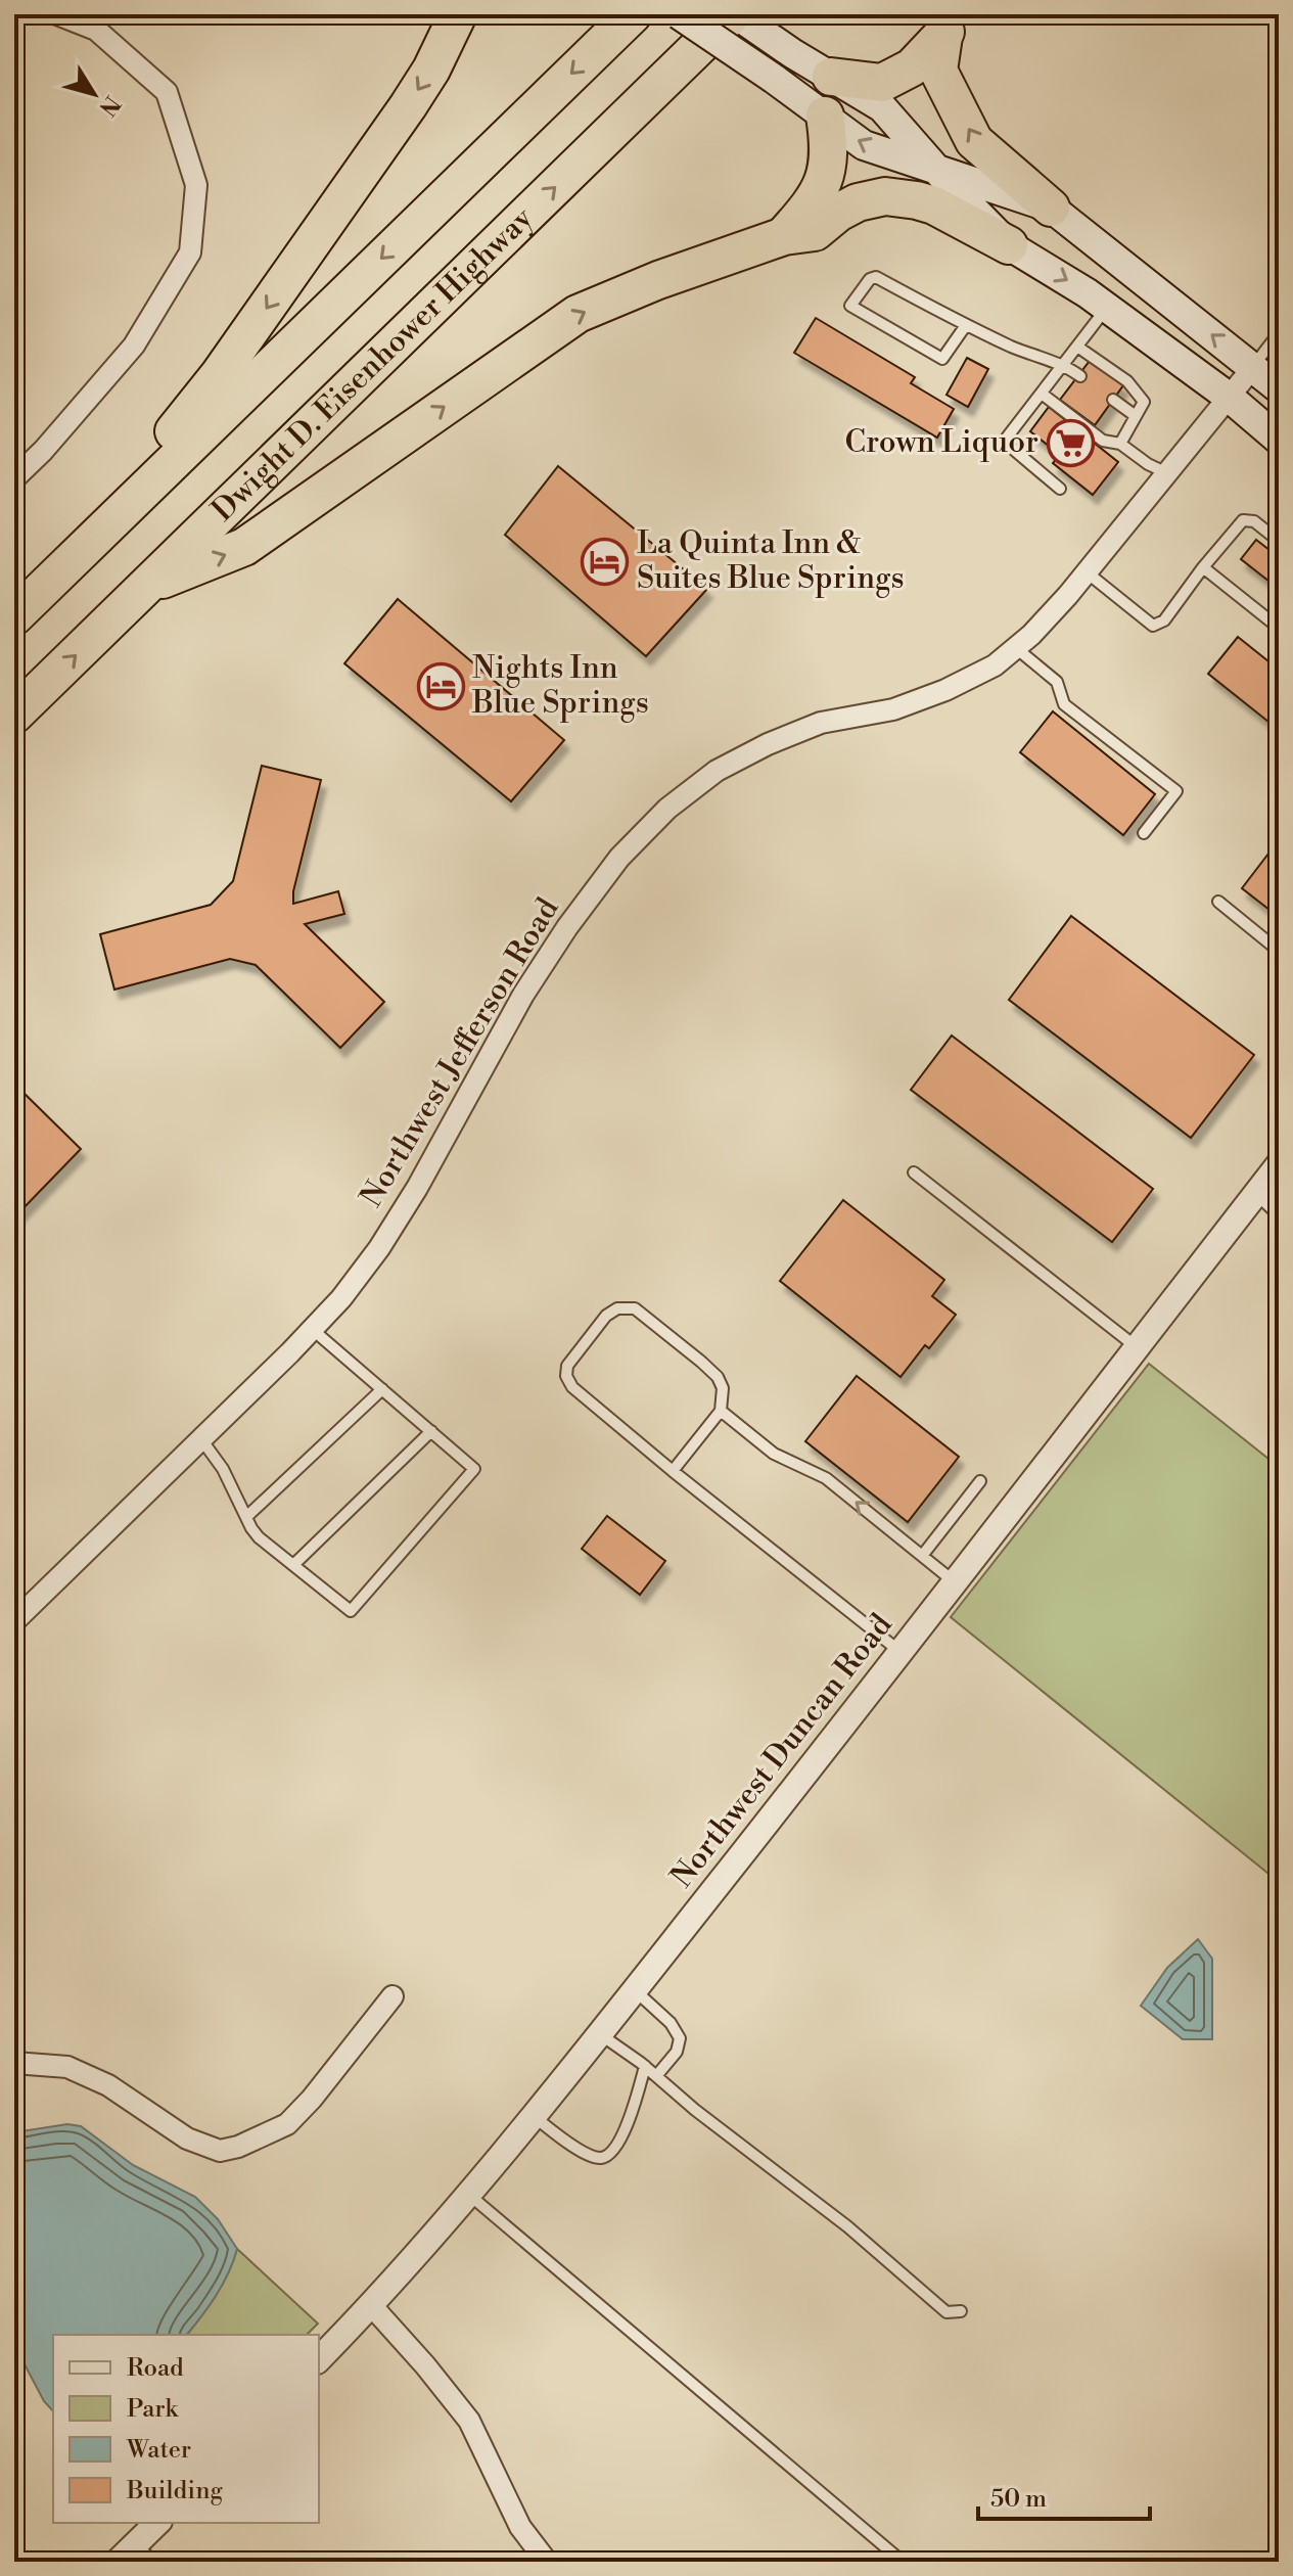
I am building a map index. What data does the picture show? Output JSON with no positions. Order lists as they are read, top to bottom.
{
  "streets": {
    "highway": ["Dwight D. Eisenhower Highway"],
    "street": ["Northwest Jefferson Road", "Northwest Duncan Road"]
  },
  "places": {
    "supermarket": ["Crown Liquor"],
    "hotel": ["La Quinta Inn & Suites Blue Springs", "Nights Inn Blue Springs"]
  },
  "legend": [
    "Road",
    "Park",
    "Water",
    "Building"
  ],
  "scale_bar": "50 m",
  "north": "bottom right"
}
